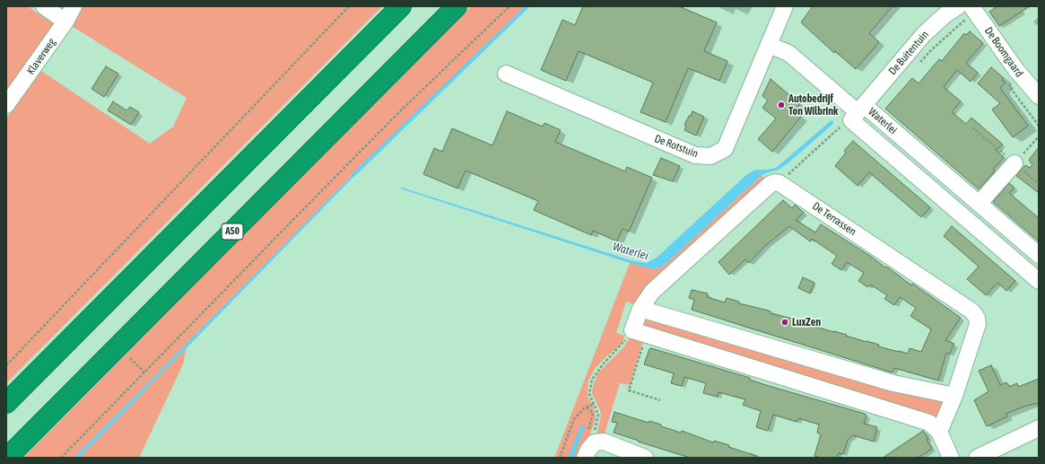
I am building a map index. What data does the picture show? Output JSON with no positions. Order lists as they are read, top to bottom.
{
  "streets": {
    "highway": ["A50"],
    "street": [
      "De Boomgaard",
      "De Buitentuin",
      "Klaverweg",
      "Waterlei",
      "De Rotstuin",
      "De Terrassen"
    ]
  },
  "crossings": [
    ["De Buitentuin", "Waterlei"]
  ],
  "water": ["Waterlei"],
  "places": ["Autobedrijf Ton Wilbrink", "LuxZen"]
}
